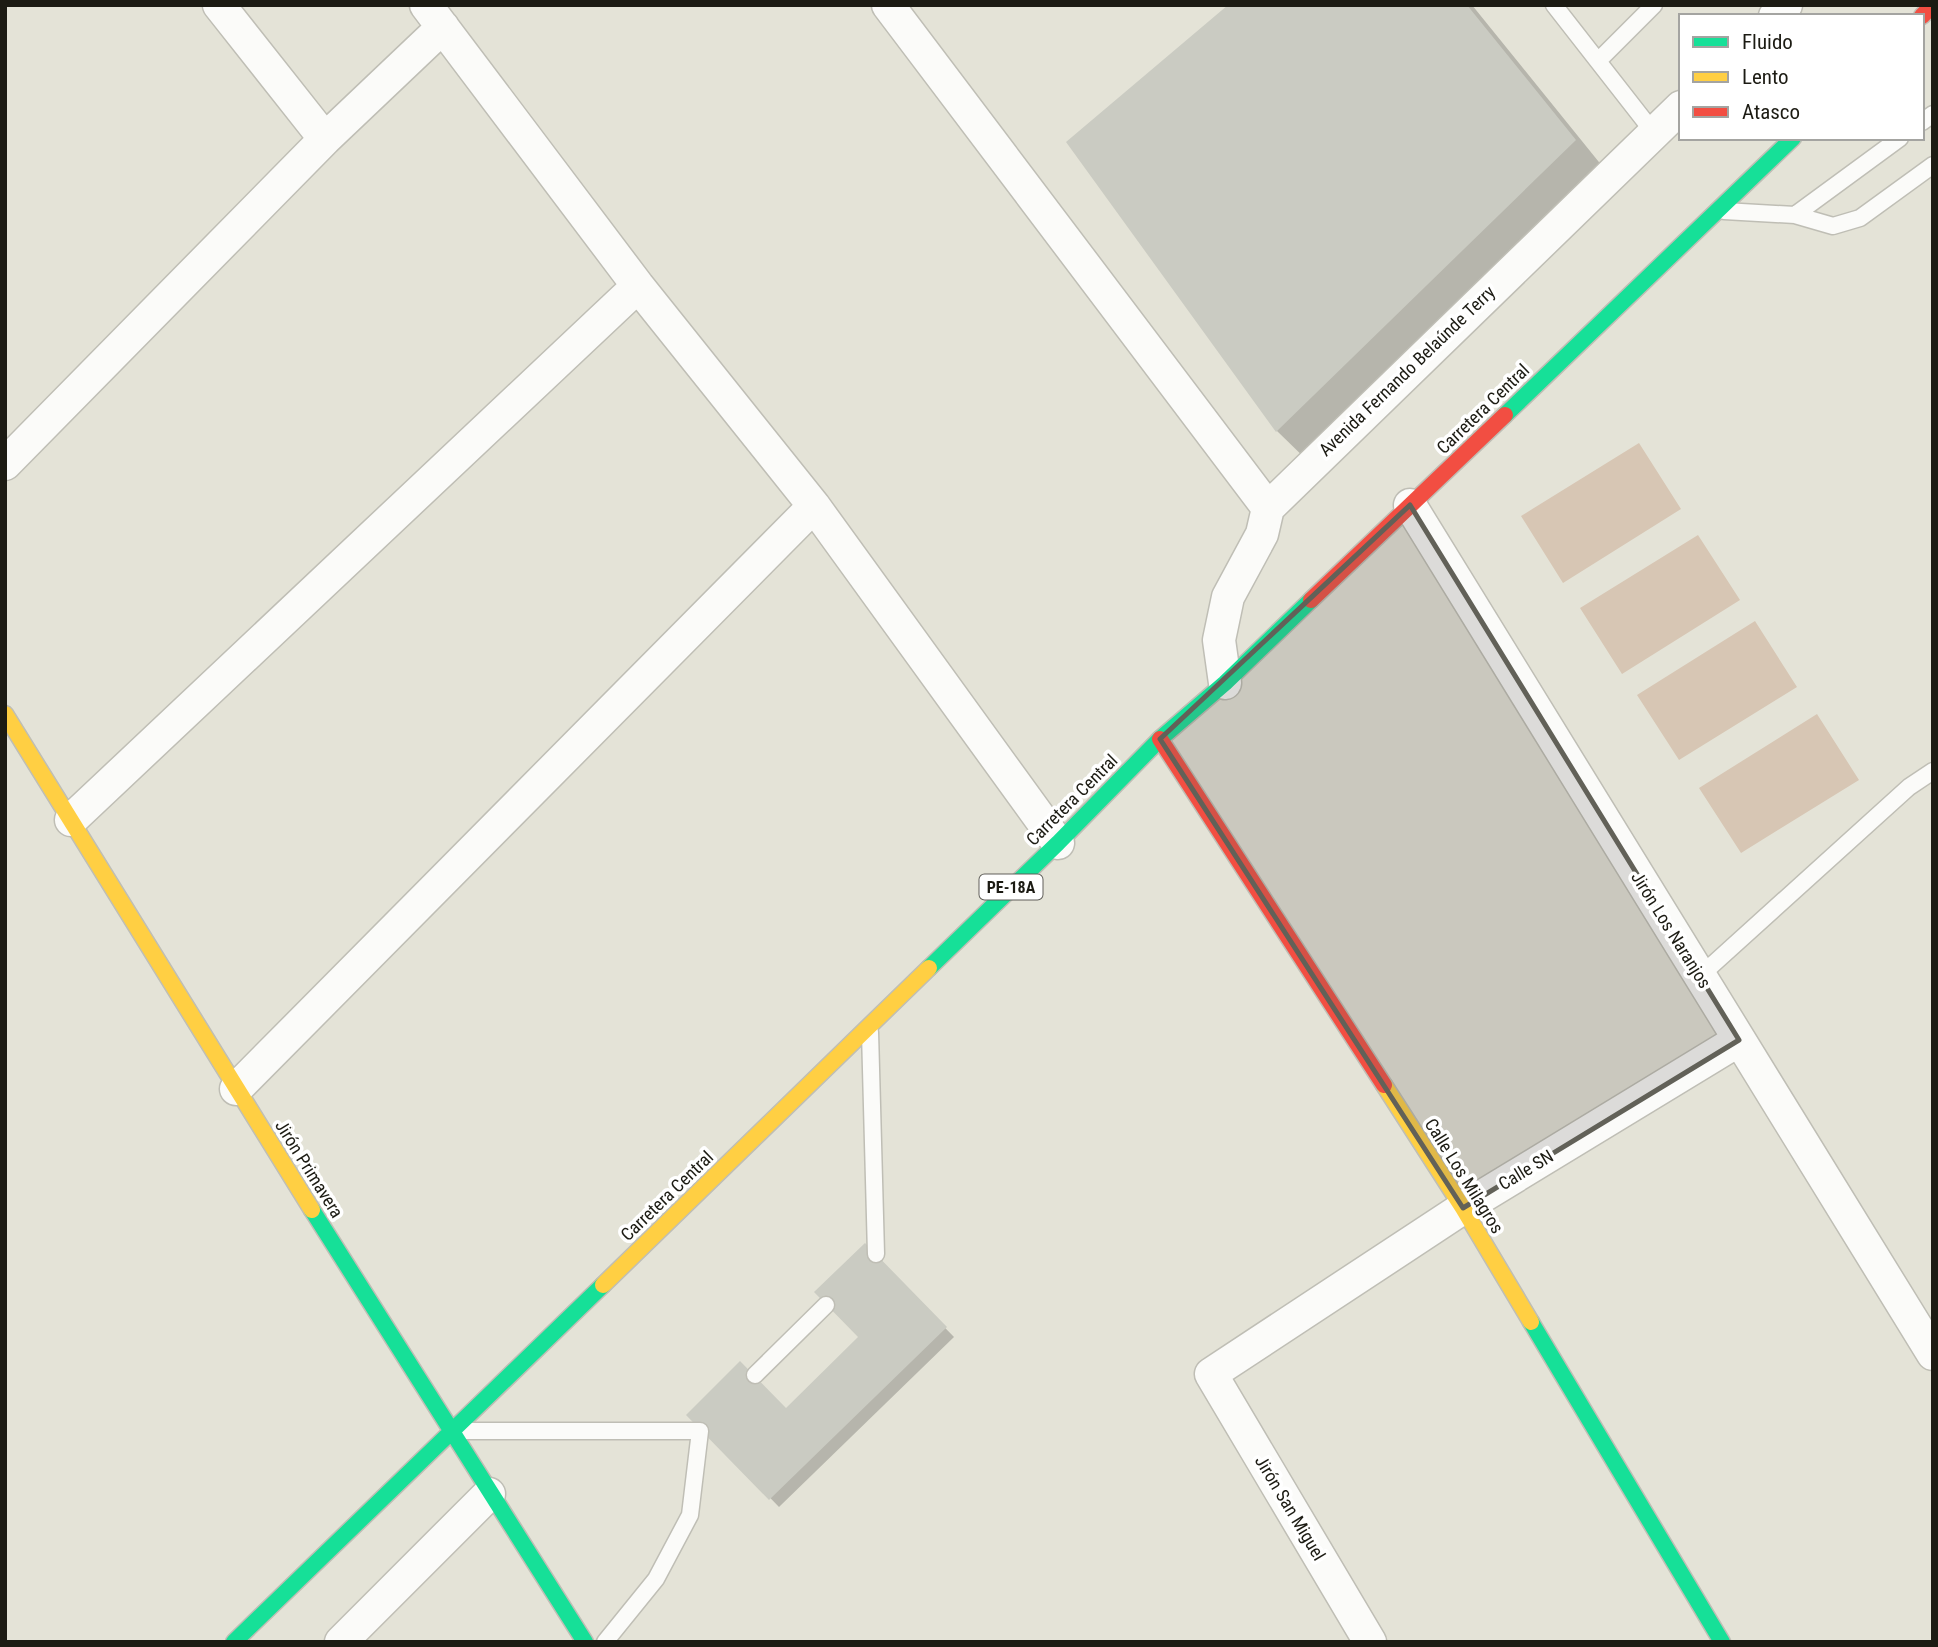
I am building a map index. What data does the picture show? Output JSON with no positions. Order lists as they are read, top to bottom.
{
  "streets": {
    "main road": [
      "Carretera Central",
      "PE-18A",
      "Jirón Primavera",
      "Calle Los Milagros"
    ],
    "street": [
      "Avenida Fernando Belaúnde Terry",
      "Jirón Los Naranjos",
      "Calle SN",
      "Jirón San Miguel"
    ]
  },
  "crossings": [
    ["Avenida Fernando Belaúnde Terry", "Carretera Central"],
    ["Carretera Central", "Jirón Los Naranjos"],
    ["Carretera Central", "Jirón Primavera"],
    ["Carretera Central", "Calle Los Milagros"],
    ["Jirón Los Naranjos", "Calle SN"],
    ["Calle SN", "Calle Los Milagros"],
    ["Calle SN", "Jirón San Miguel"]
  ],
  "legend": ["Fluido", "Lento", "Atasco"]
}
